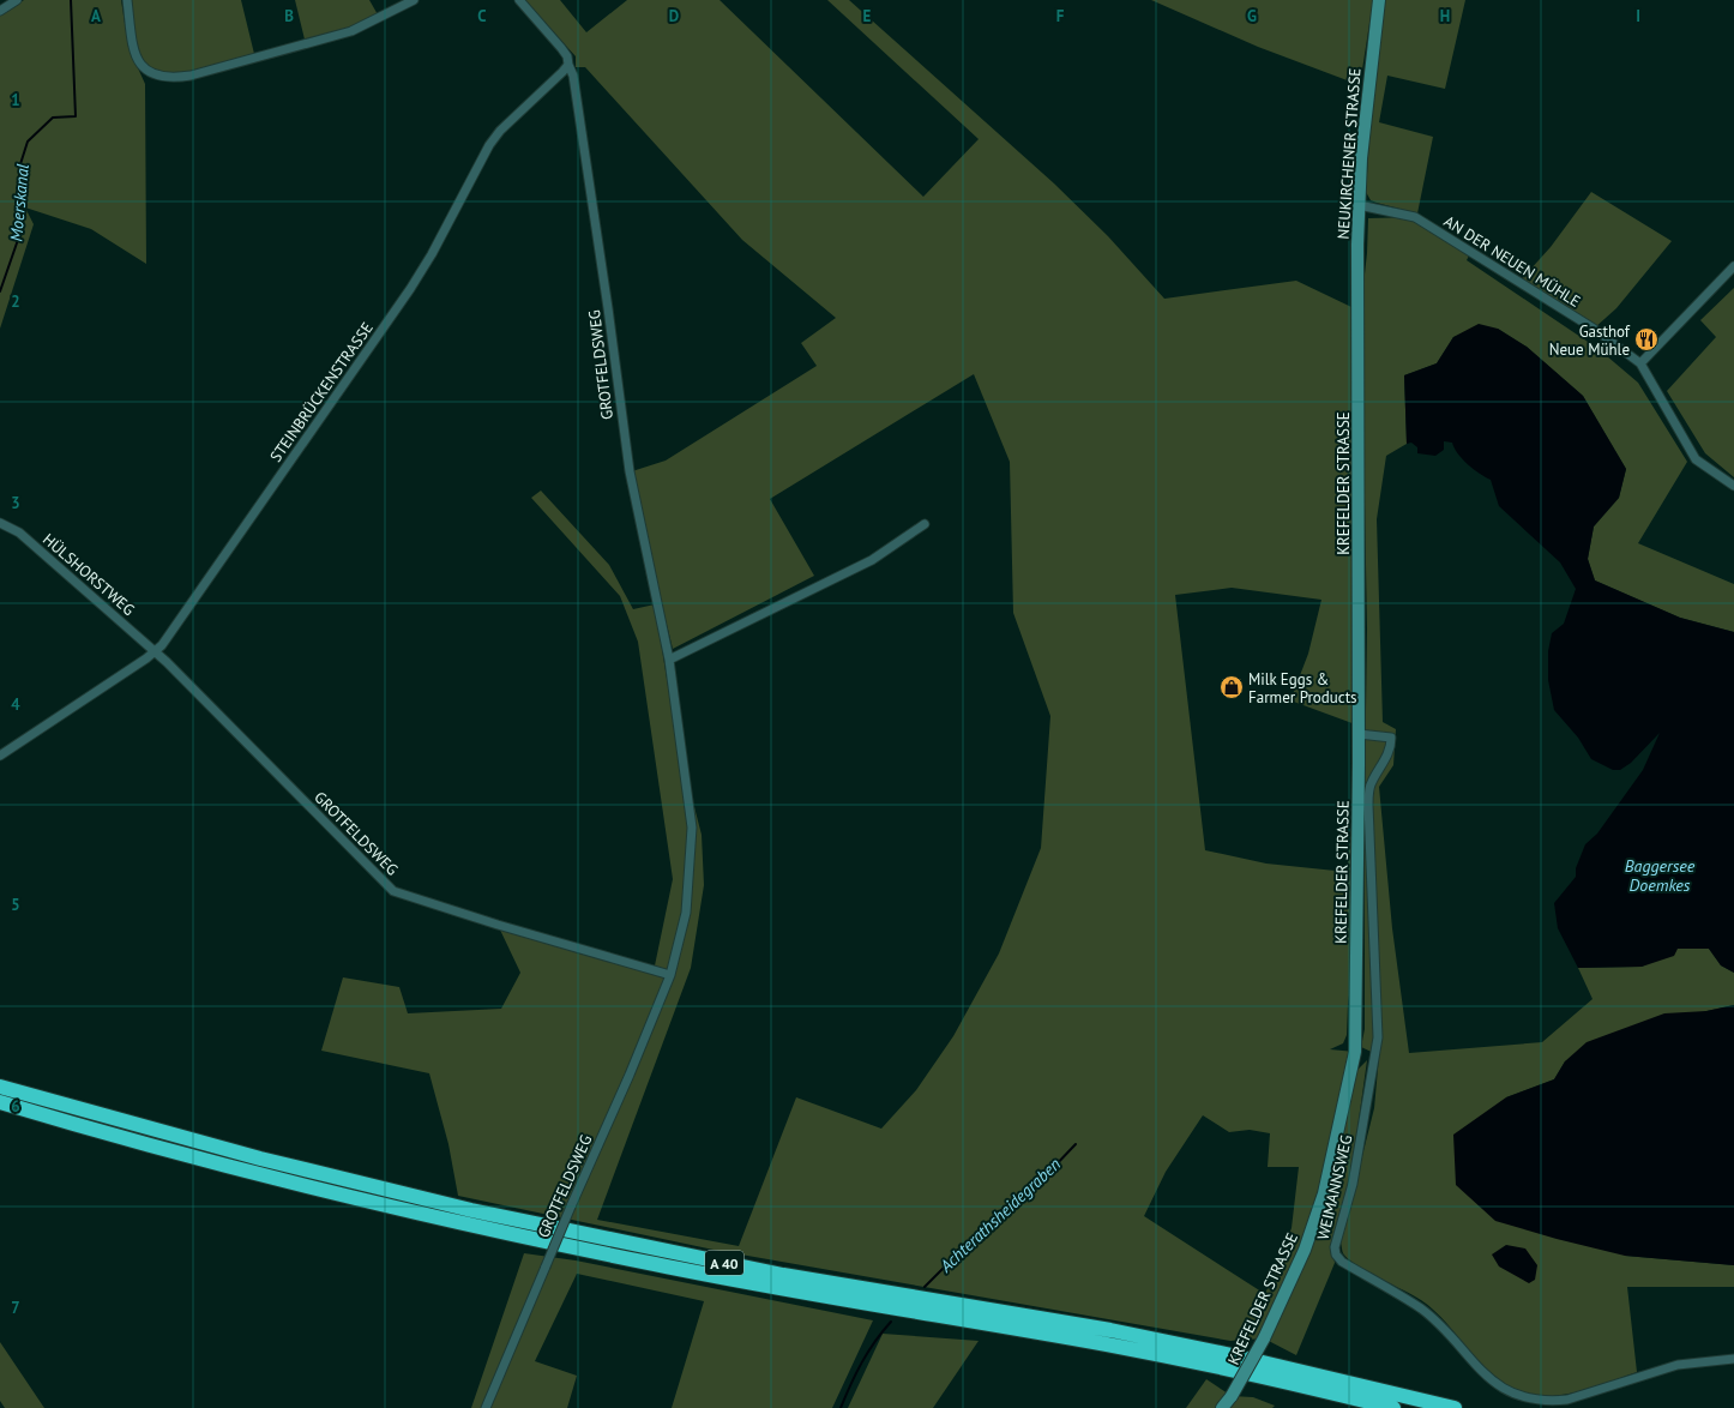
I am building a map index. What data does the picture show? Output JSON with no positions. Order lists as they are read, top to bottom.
{
  "streets": {
    "highway": ["A 40"],
    "main road": ["NEUKIRCHENER STRASSE", "KREFELDER STRASSE"],
    "street": [
      "AN DER NEUEN MÜHLE",
      "GROTFELDSWEG",
      "STEINBRÜCKENSTRASSE",
      "HÜLSHORSTWEG",
      "WEIMANNSWEG"
    ]
  },
  "crossings": [
    ["NEUKIRCHENER STRASSE", "AN DER NEUEN MÜHLE"],
    ["NEUKIRCHENER STRASSE", "KREFELDER STRASSE"],
    ["GROTFELDSWEG", "STEINBRÜCKENSTRASSE"],
    ["GROTFELDSWEG", "HÜLSHORSTWEG"],
    ["STEINBRÜCKENSTRASSE", "HÜLSHORSTWEG"],
    ["KREFELDER STRASSE", "WEIMANNSWEG"]
  ],
  "water": ["Moerskanal", "Baggersee Doemkes", "Achterathsheidegraben"],
  "places": {
    "restaurant": ["Gasthof Neue Mühle"],
    "shop": ["Milk Eggs & Farmer Products"]
  },
  "grid": {
    "columns": [
      "A",
      "B",
      "C",
      "D",
      "E",
      "F",
      "G",
      "H",
      "I"
    ],
    "rows": [
      "1",
      "2",
      "3",
      "4",
      "5",
      "6",
      "7"
    ]
  }
}
